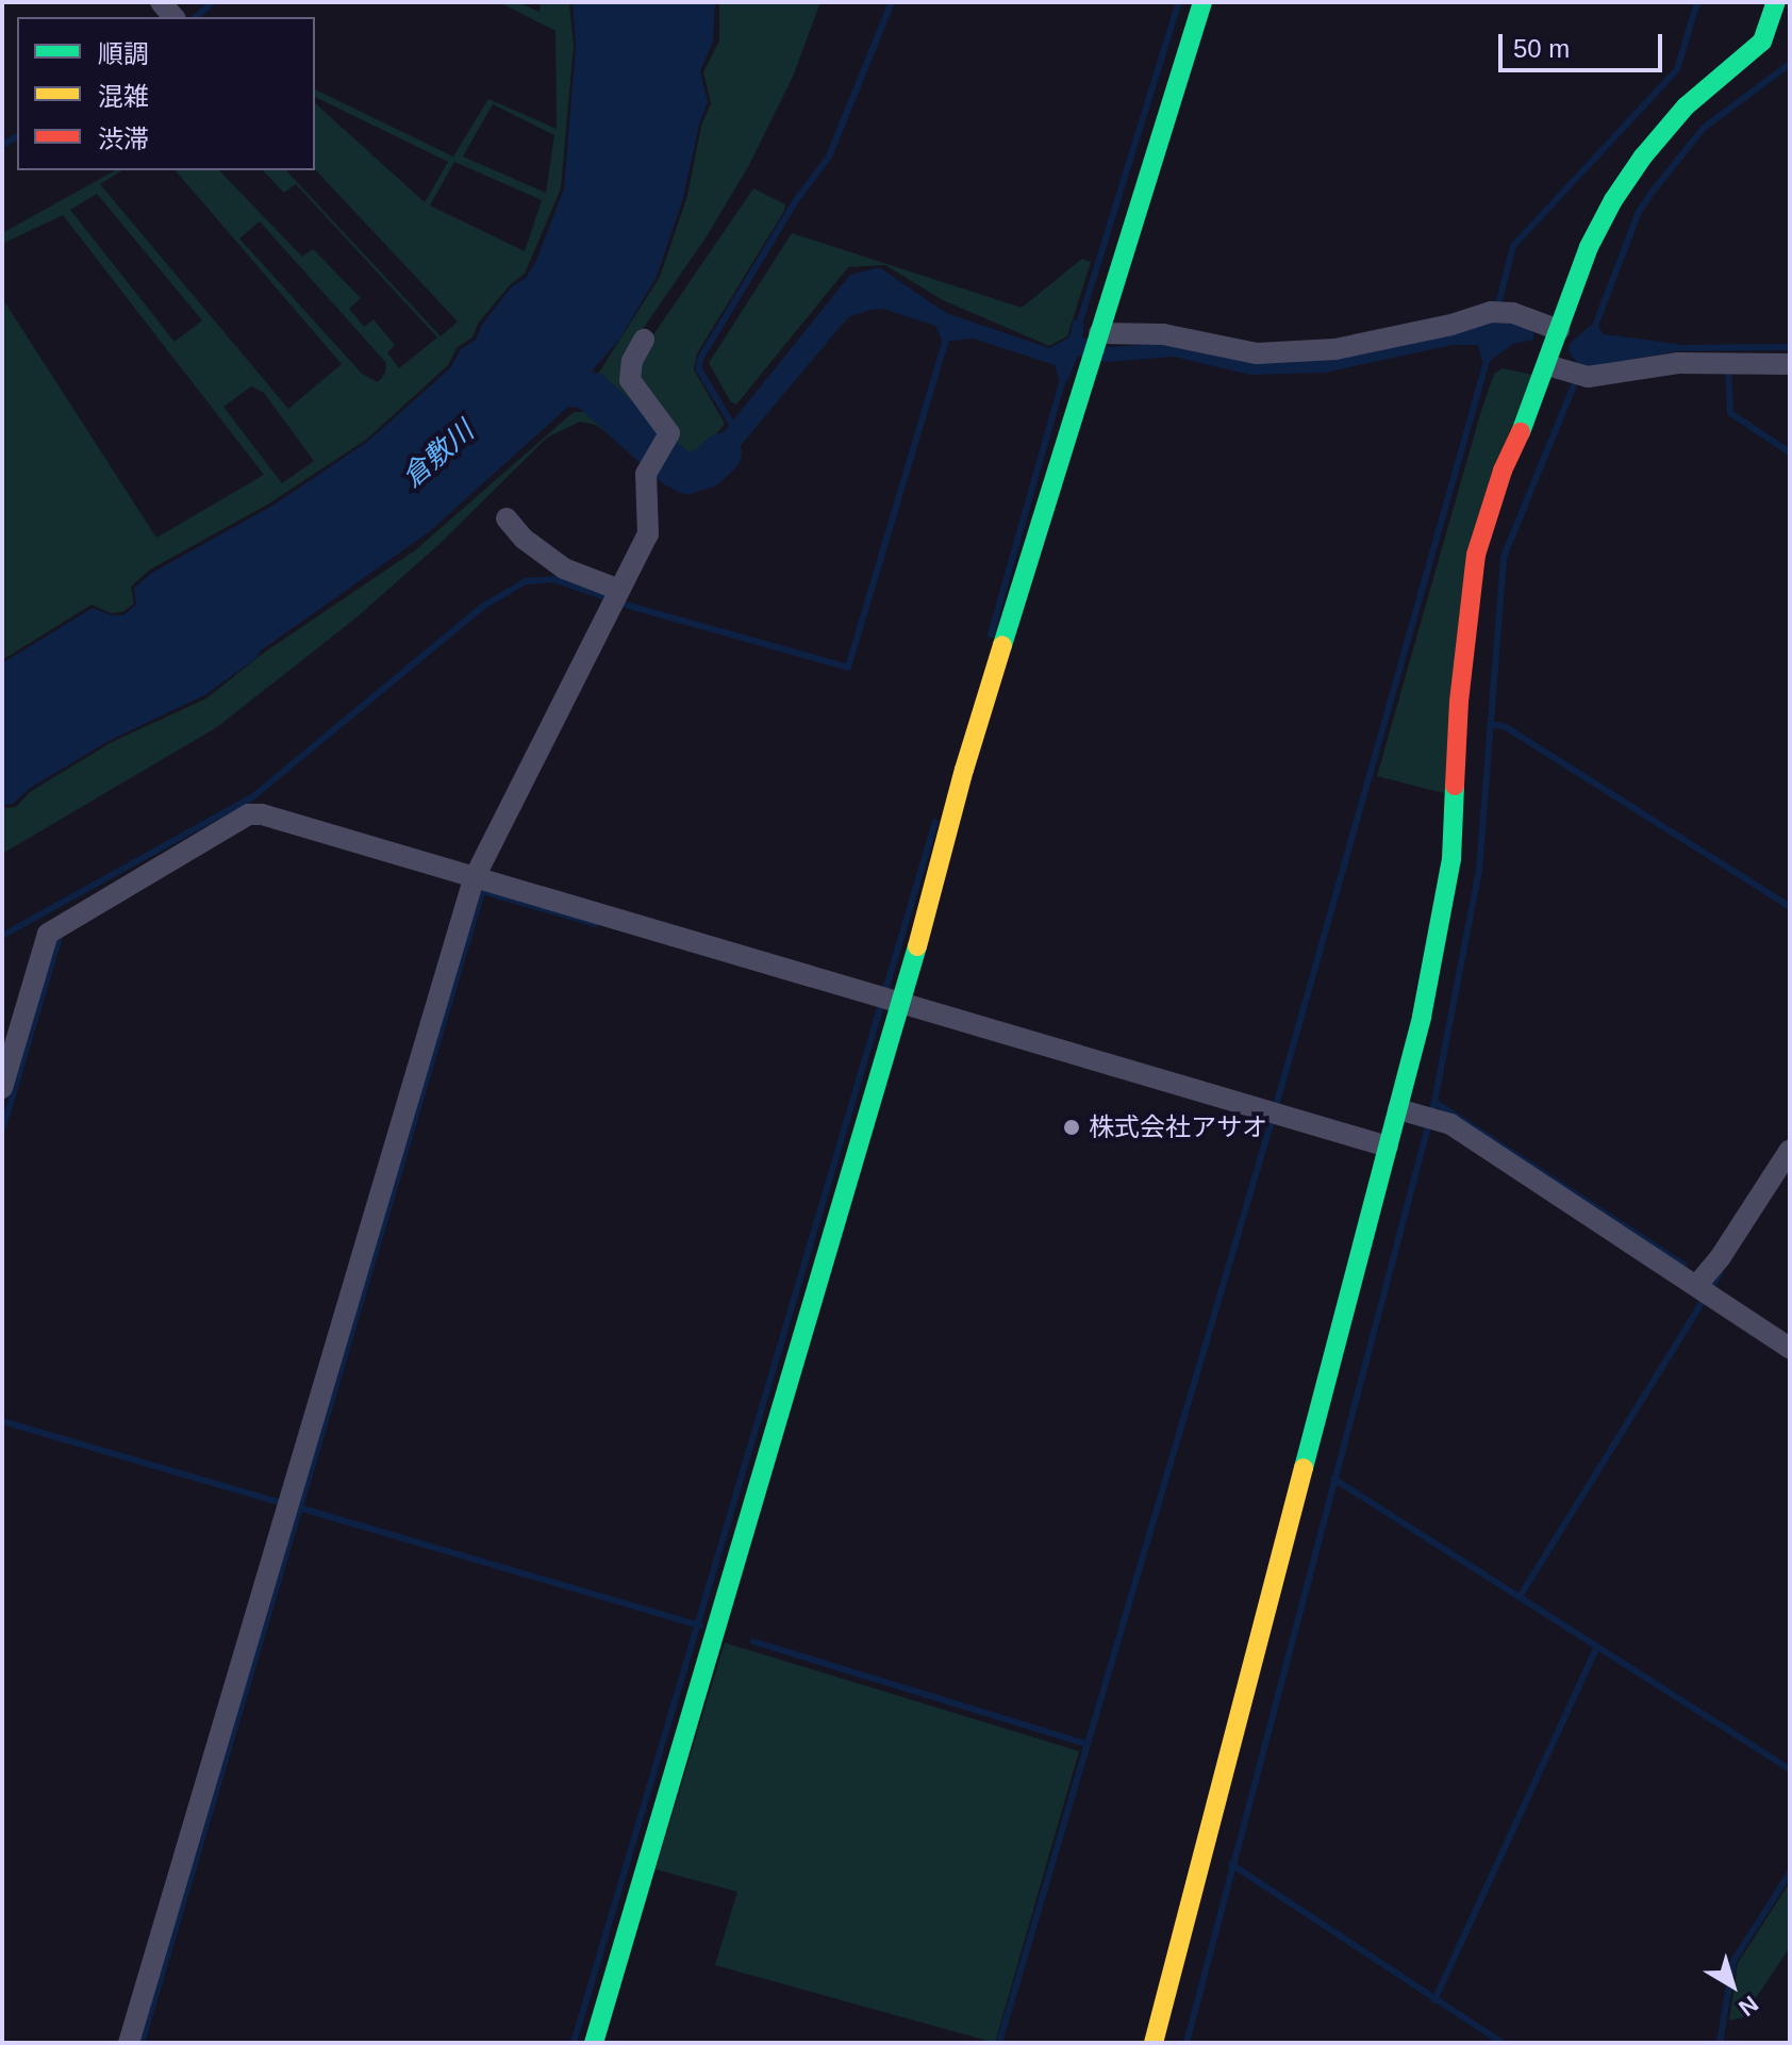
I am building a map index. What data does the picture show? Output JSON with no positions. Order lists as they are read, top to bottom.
{
  "water": ["倉敷川"],
  "places": ["株式会社アサオ"],
  "legend": ["順調", "混雑", "渋滞"],
  "scale_bar": "50 m",
  "north": "bottom right"
}
